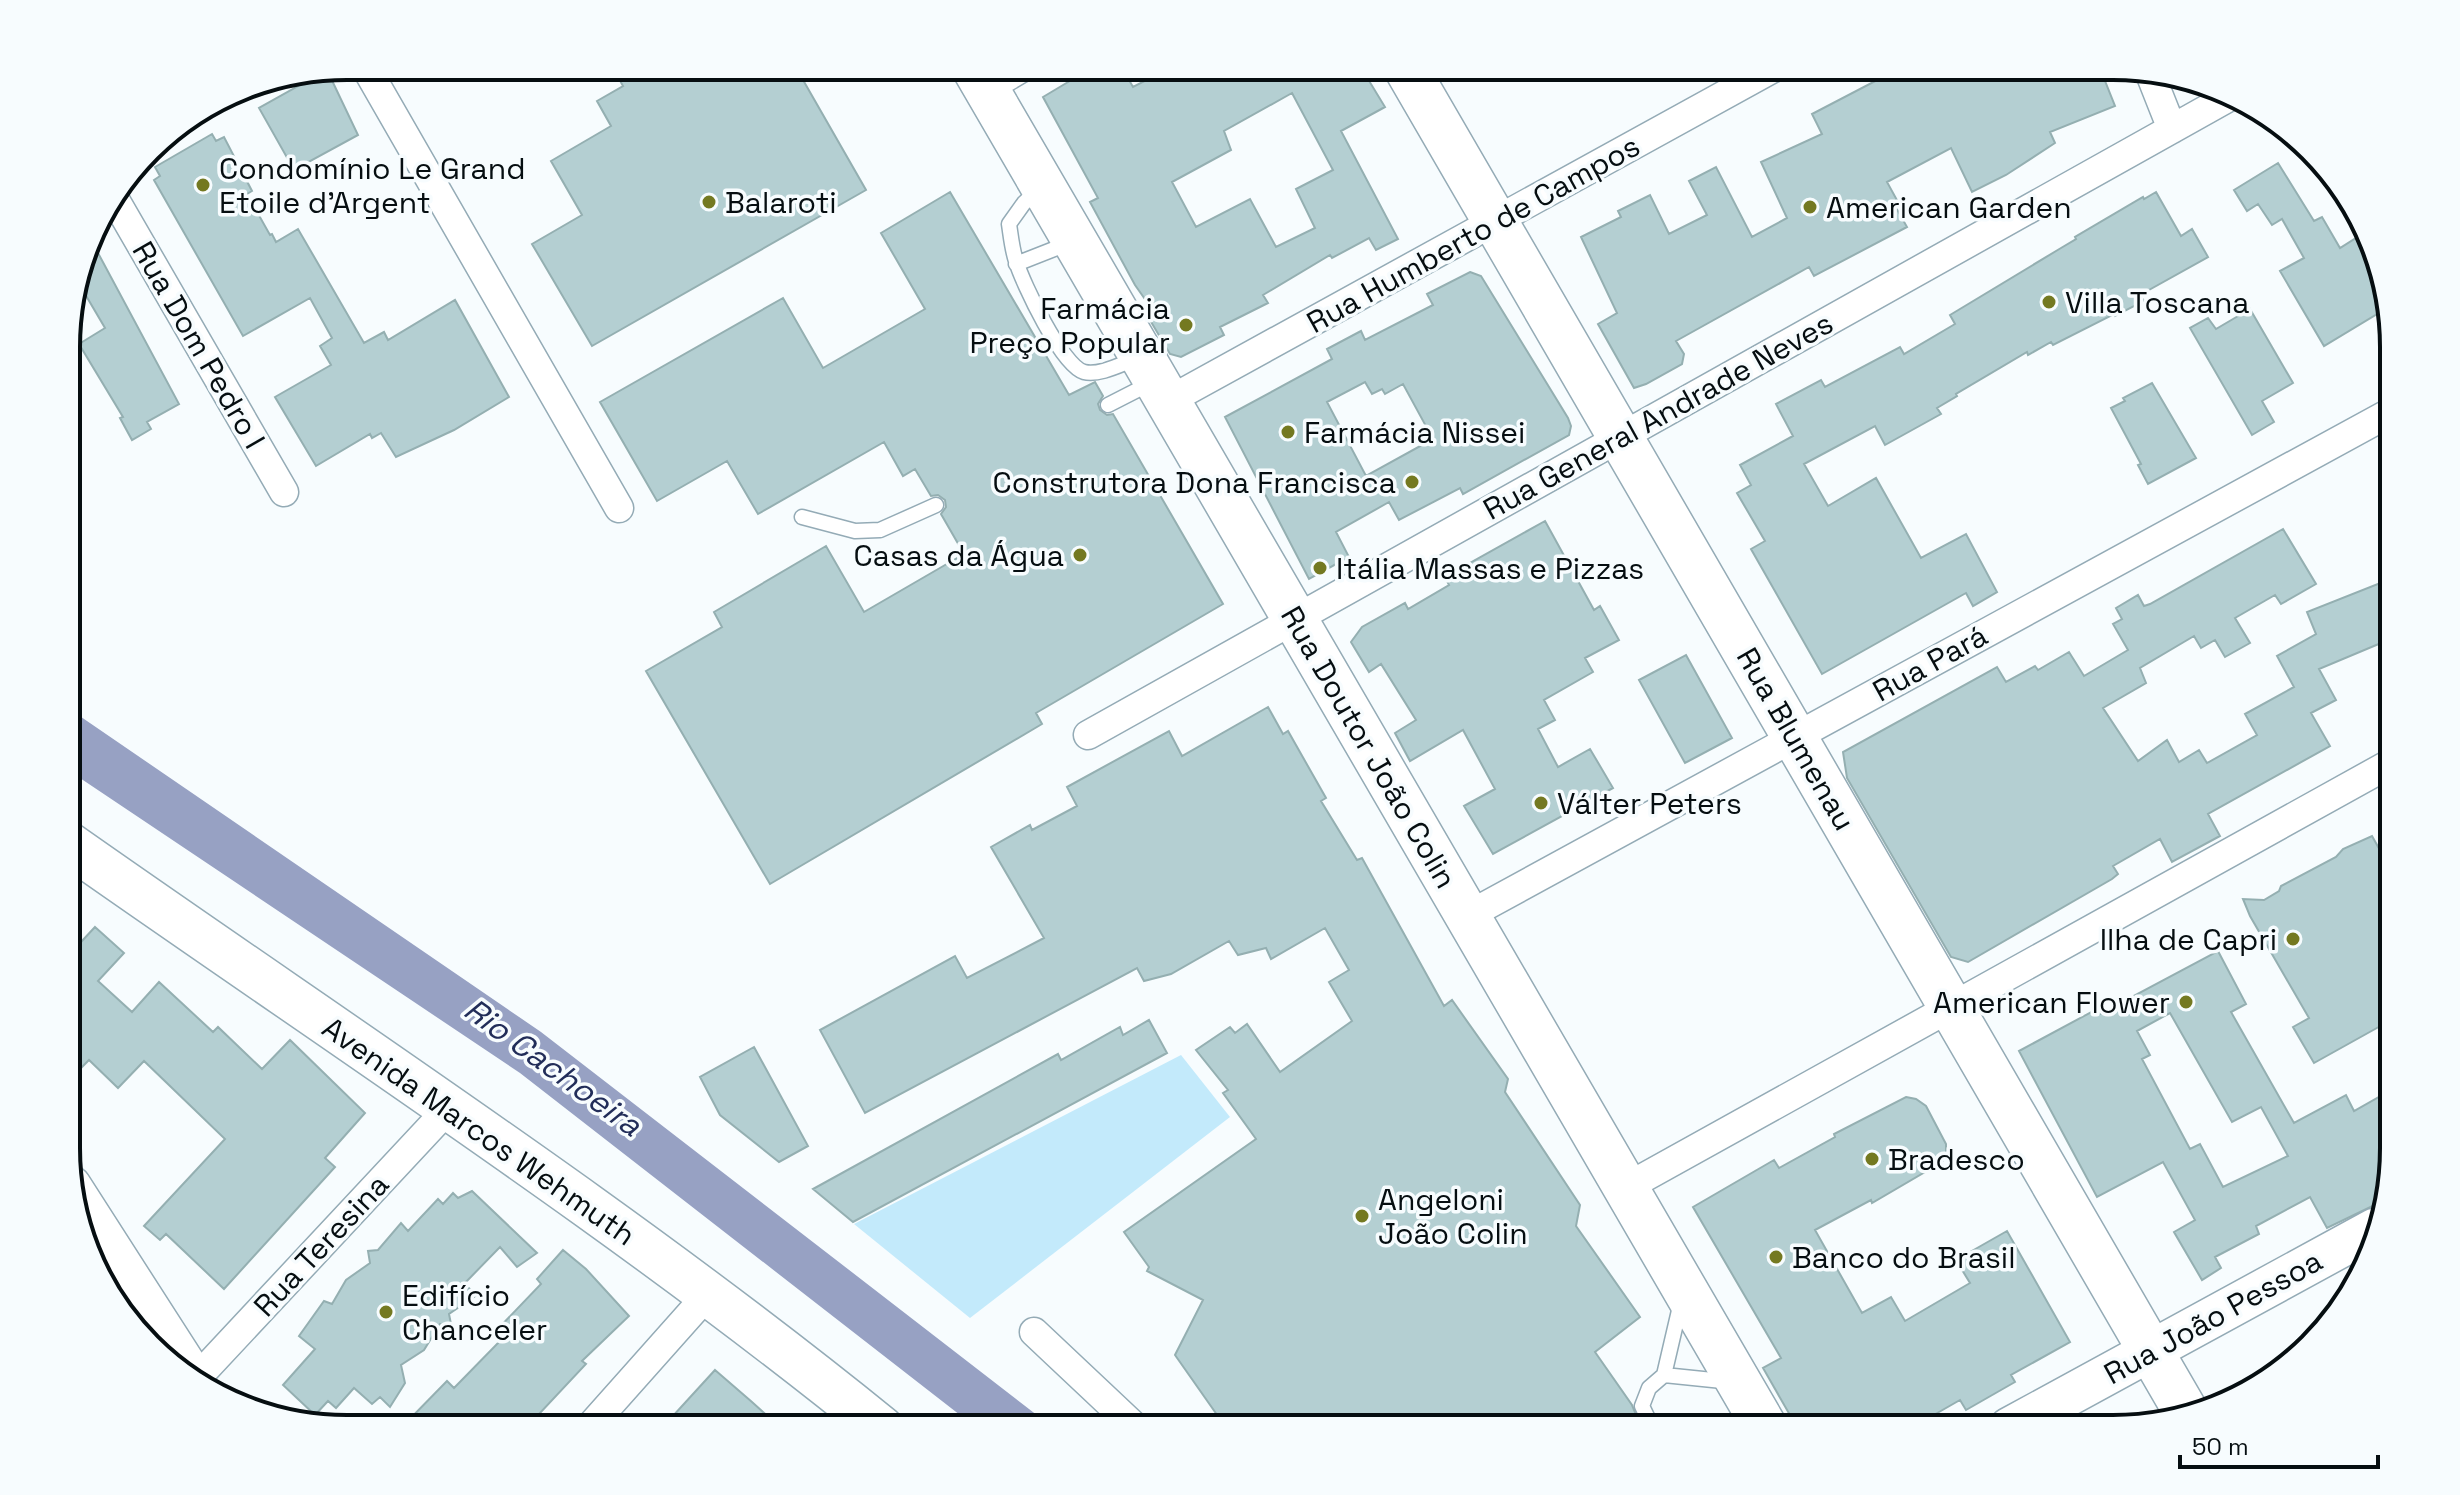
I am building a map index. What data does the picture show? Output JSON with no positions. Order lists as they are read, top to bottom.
{
  "streets": {
    "main road": ["Rua Blumenau", "Rua Doutor João Colin", "Avenida Marcos Wehmuth"],
    "street": [
      "Rua Humberto de Campos",
      "Rua Dom Pedro I",
      "Rua General Andrade Neves",
      "Rua Pará",
      "Rua Teresina",
      "Rua João Pessoa"
    ]
  },
  "crossings": [
    ["Rua Humberto de Campos", "Rua Blumenau"],
    ["Rua Humberto de Campos", "Rua Doutor João Colin"],
    ["Rua General Andrade Neves", "Rua Blumenau"],
    ["Rua General Andrade Neves", "Rua Doutor João Colin"],
    ["Rua Pará", "Rua Blumenau"],
    ["Rua Pará", "Rua Doutor João Colin"],
    ["Rua Blumenau", "Rua João Pessoa"],
    ["Avenida Marcos Wehmuth", "Rua Teresina"]
  ],
  "water": ["Rio Cachoeira"],
  "places": [
    "Condomínio Le Grand Etoile d'Argent",
    "Balaroti",
    "American Garden",
    "Villa Toscana",
    "Farmácia Preço Popular",
    "Farmácia Nissei",
    "Construtora Dona Francisca",
    "Casas da Água",
    "Itália Massas e Pizzas",
    "Válter Peters",
    "Ilha de Capri",
    "American Flower",
    "Bradesco",
    "Angeloni João Colin",
    "Banco do Brasil",
    "Edifício Chanceler"
  ],
  "scale_bar": "50 m"
}
